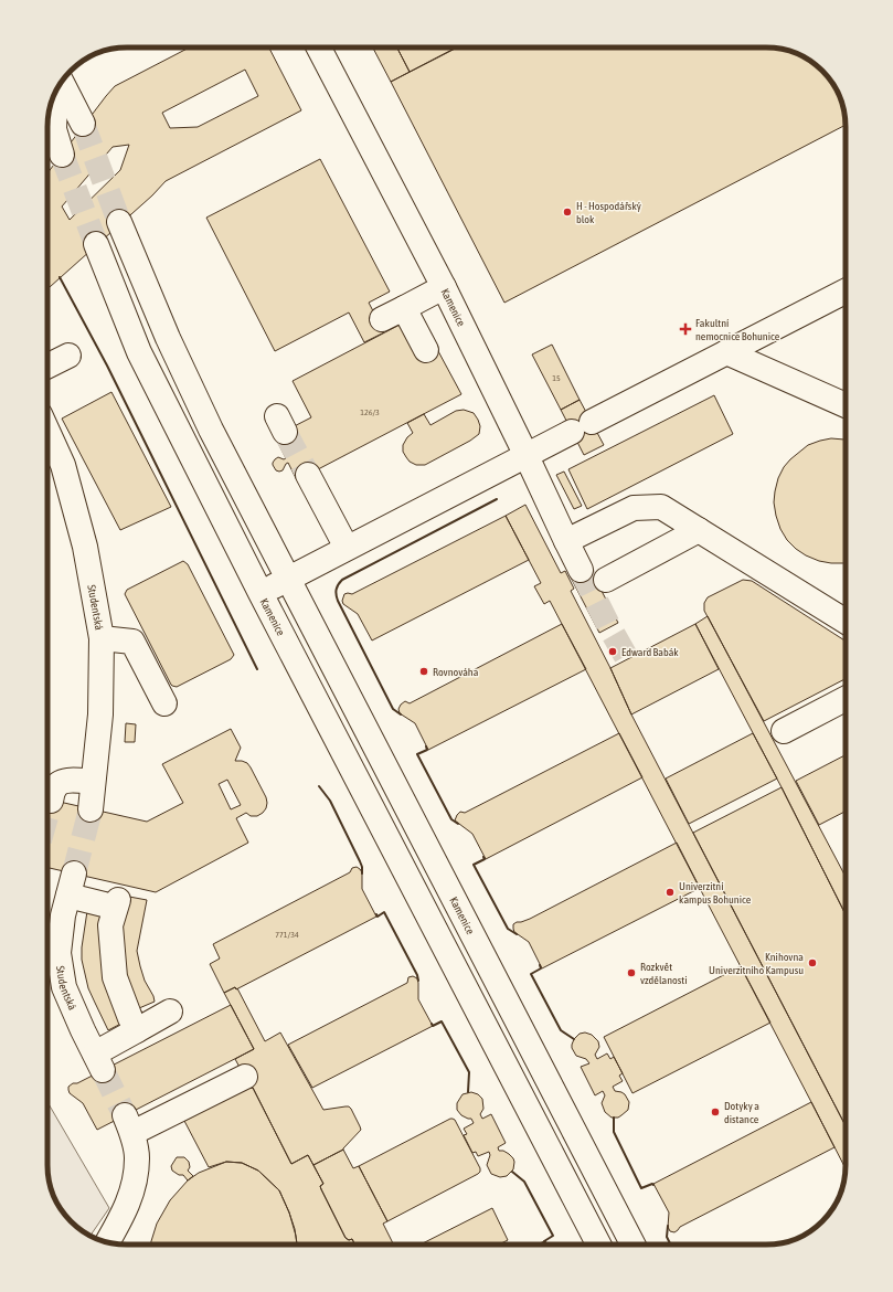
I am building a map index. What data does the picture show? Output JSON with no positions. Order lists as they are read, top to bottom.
{
  "streets": {
    "street": ["Kamenice", "Studentská"]
  },
  "places": {
    "other": [
      "H - Hospodářský blok",
      "Edward Babák",
      "Rovnováha",
      "Univerzitní kampus Bohunice",
      "Knihovna Univerzitního Kampusu",
      "Rozkvět vzdělanosti",
      "Dotyky a distance"
    ],
    "health": ["Fakultní nemocnice Bohunice"]
  },
  "house_numbers": ["15", "126/3", "771/34"]
}
